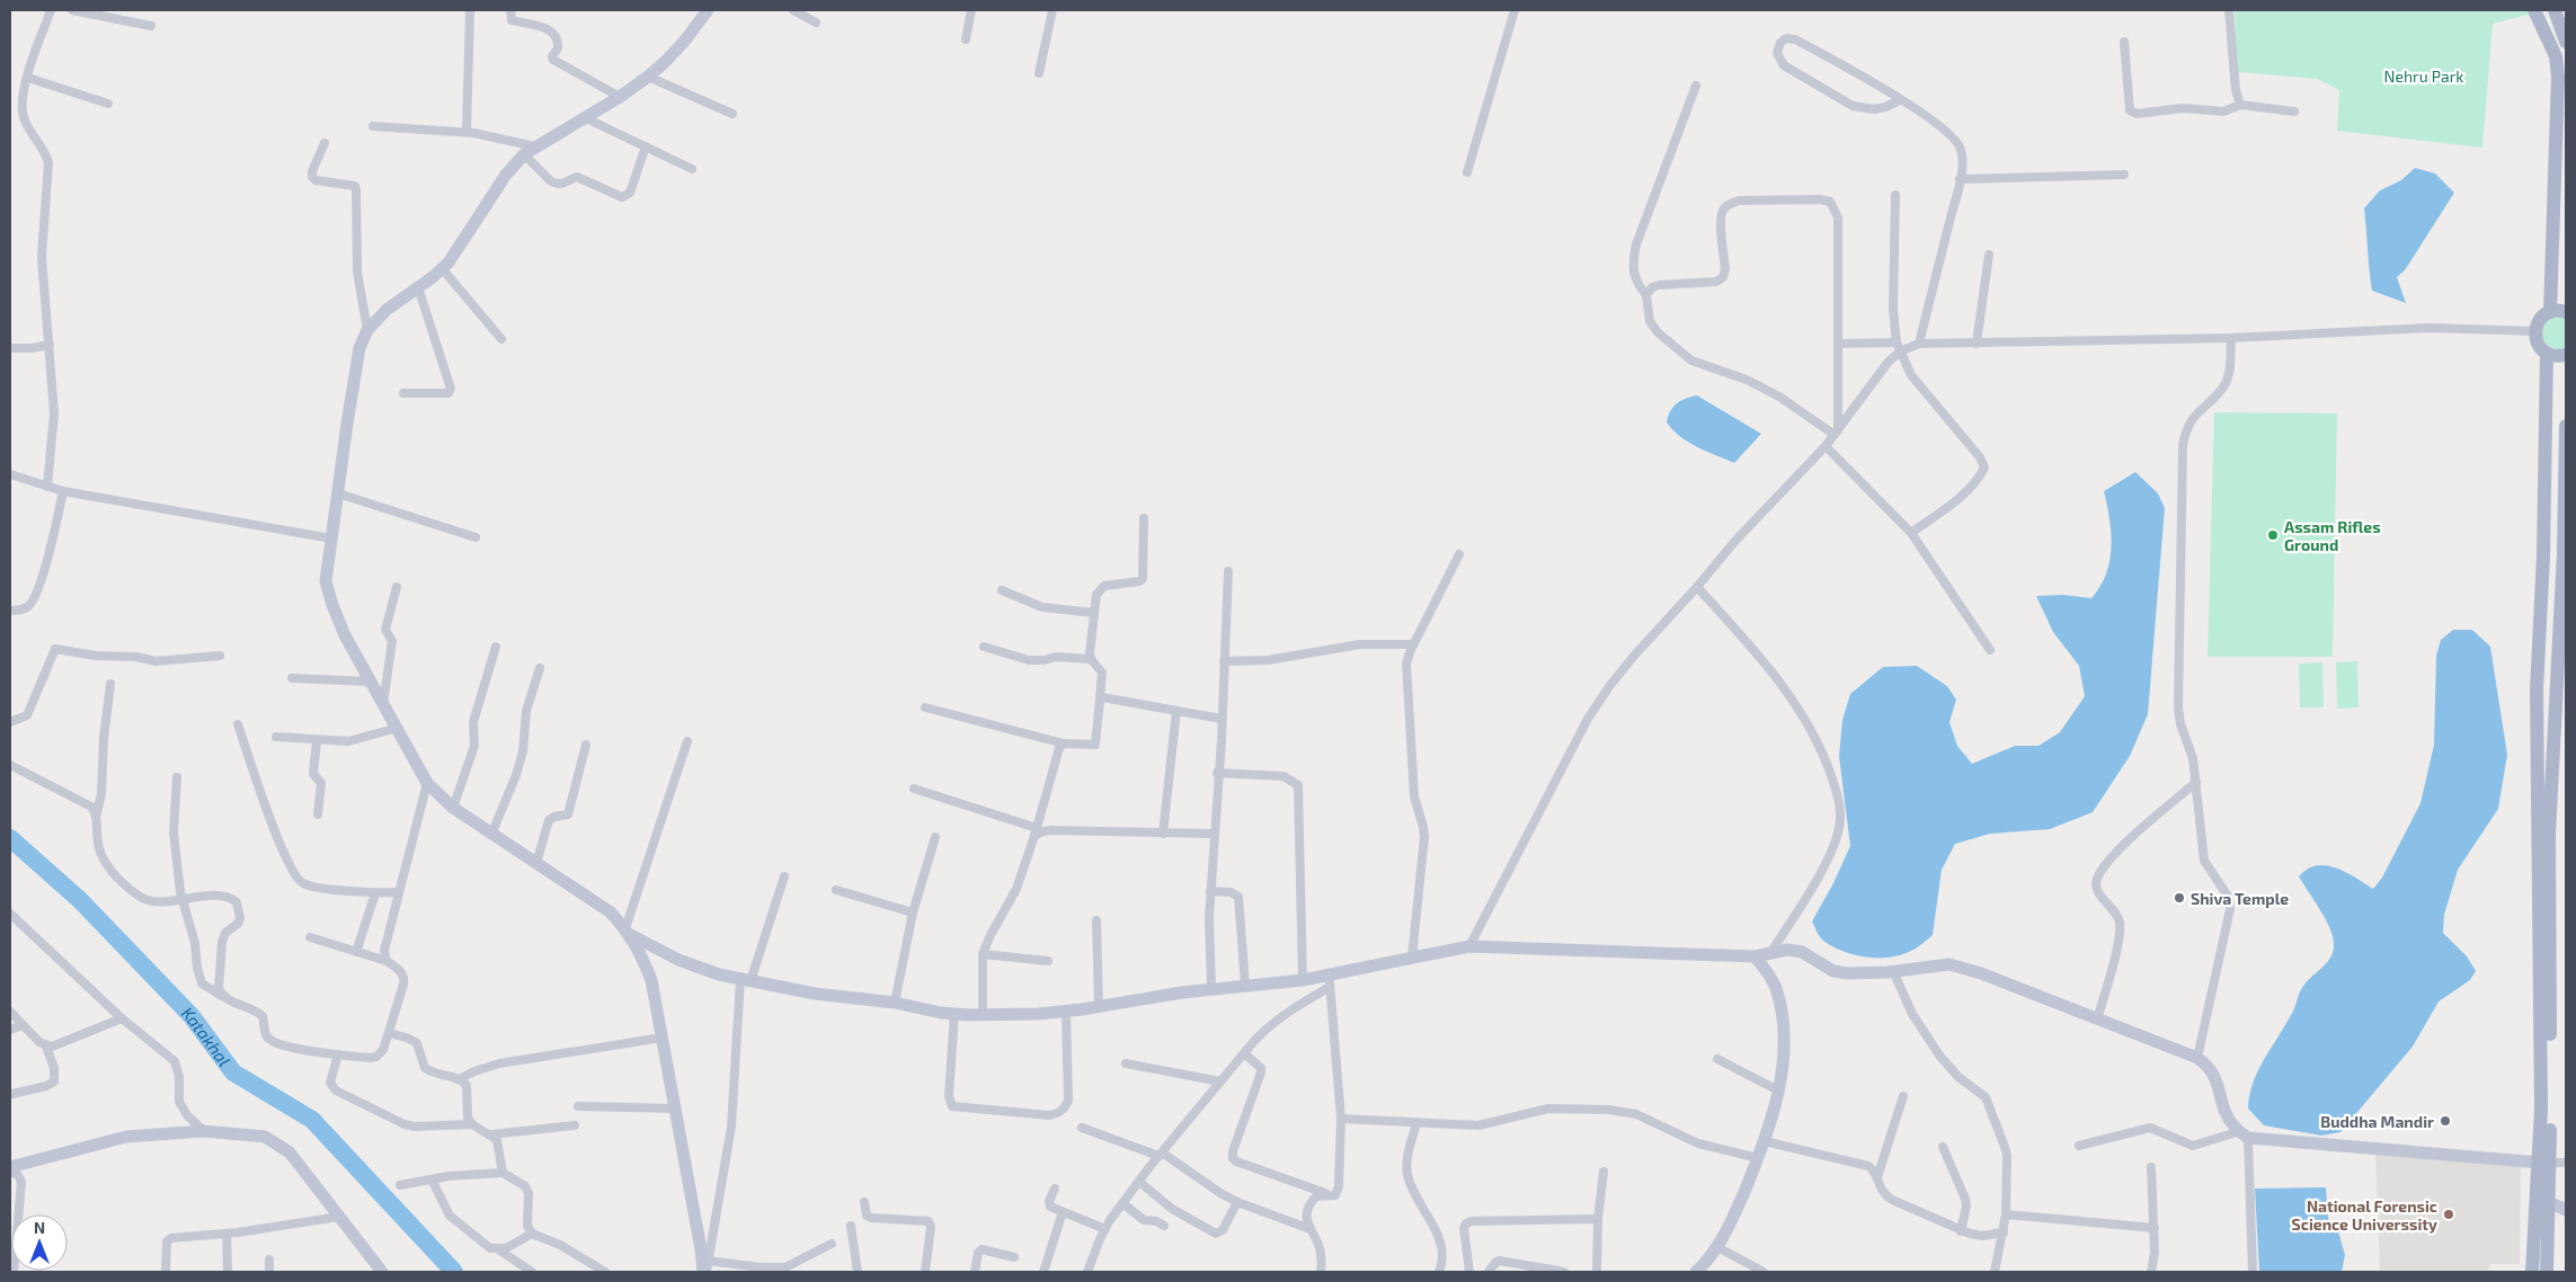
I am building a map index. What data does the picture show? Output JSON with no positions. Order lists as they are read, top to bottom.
{
  "water": ["Katakhal"],
  "parks": ["Nehru Park"],
  "places": [
    "Assam Rifles Ground",
    "Shiva Temple",
    "Buddha Mandir",
    "National Forensic Science Universsity"
  ],
  "north": "top"
}
